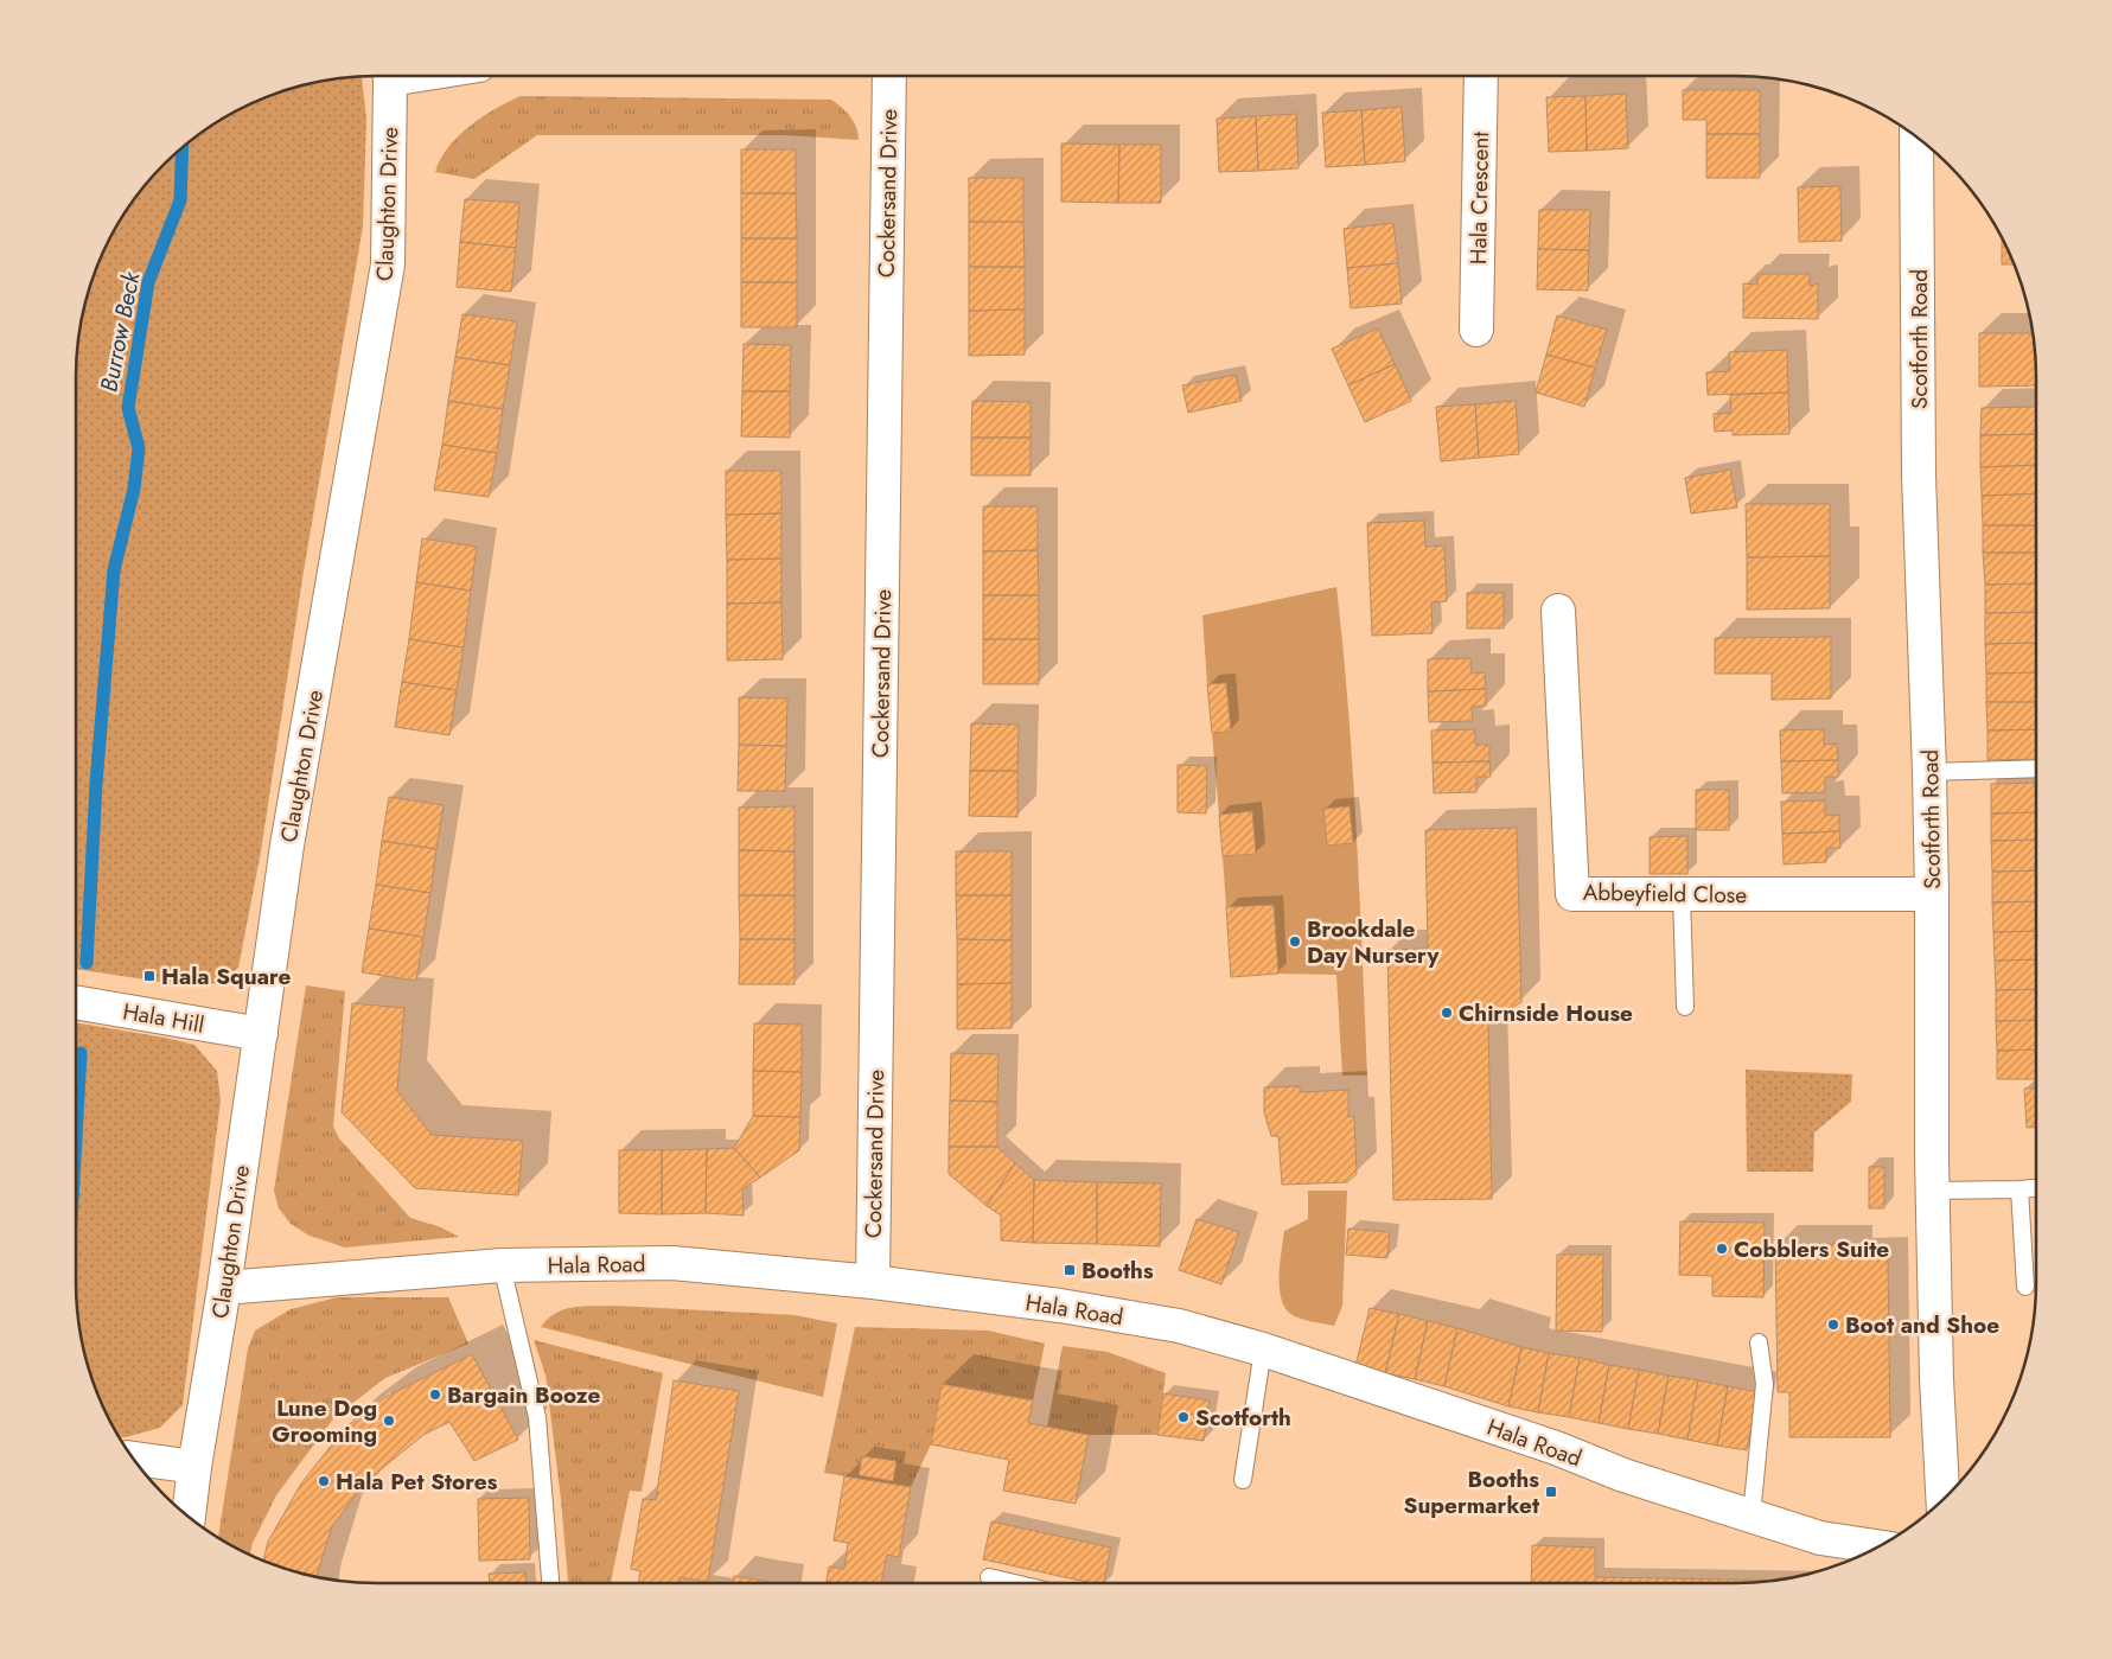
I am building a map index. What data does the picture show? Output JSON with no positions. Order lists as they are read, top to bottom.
{
  "streets": {
    "street": [
      "Cockersand Drive",
      "Hala Crescent",
      "Claughton Drive",
      "Scotforth Road",
      "Abbeyfield Close",
      "Hala Hill",
      "Hala Road"
    ]
  },
  "crossings": [
    ["Cockersand Drive", "Hala Road"],
    ["Claughton Drive", "Hala Hill"],
    ["Claughton Drive", "Hala Road"],
    ["Scotforth Road", "Abbeyfield Close"]
  ],
  "water": ["Burrow Beck"],
  "places": {
    "other": [
      "Brookdale Day Nursery",
      "Chirnside House",
      "Cobblers Suite",
      "Boot and Shoe",
      "Bargain Booze",
      "Scotforth",
      "Lune Dog Grooming",
      "Hala Pet Stores"
    ],
    "transit": ["Hala Square", "Booths", "Booths Supermarket"]
  }
}
